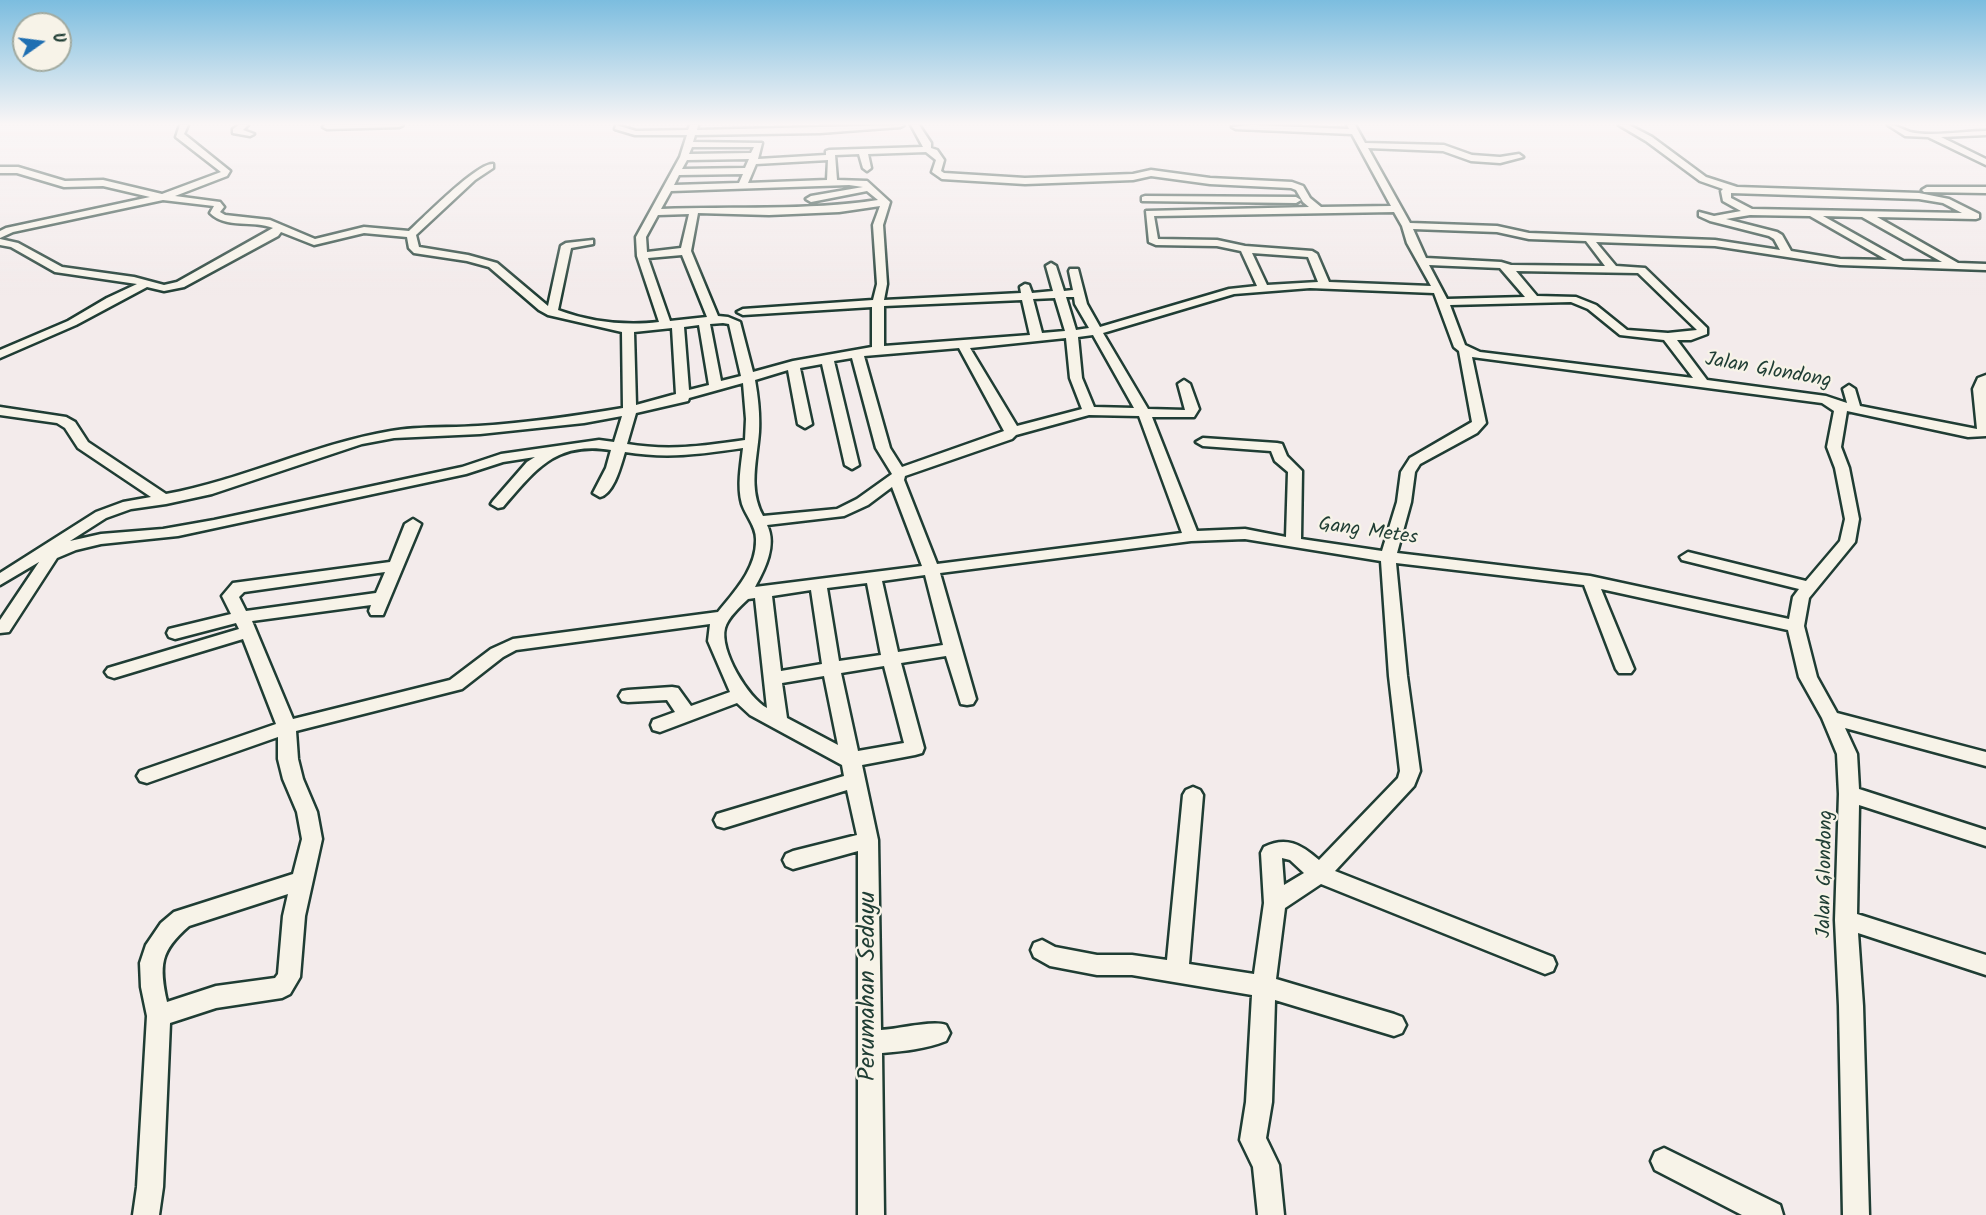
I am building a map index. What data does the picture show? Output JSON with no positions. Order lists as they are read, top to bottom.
{
  "streets": {
    "street": ["Jalan Glondong", "Gang Metes", "Perumahan Sedayu"]
  },
  "crossings": [
    ["Jalan Glondong", "Gang Metes"],
    ["Gang Metes", "Perumahan Sedayu"]
  ],
  "north": "right"
}
